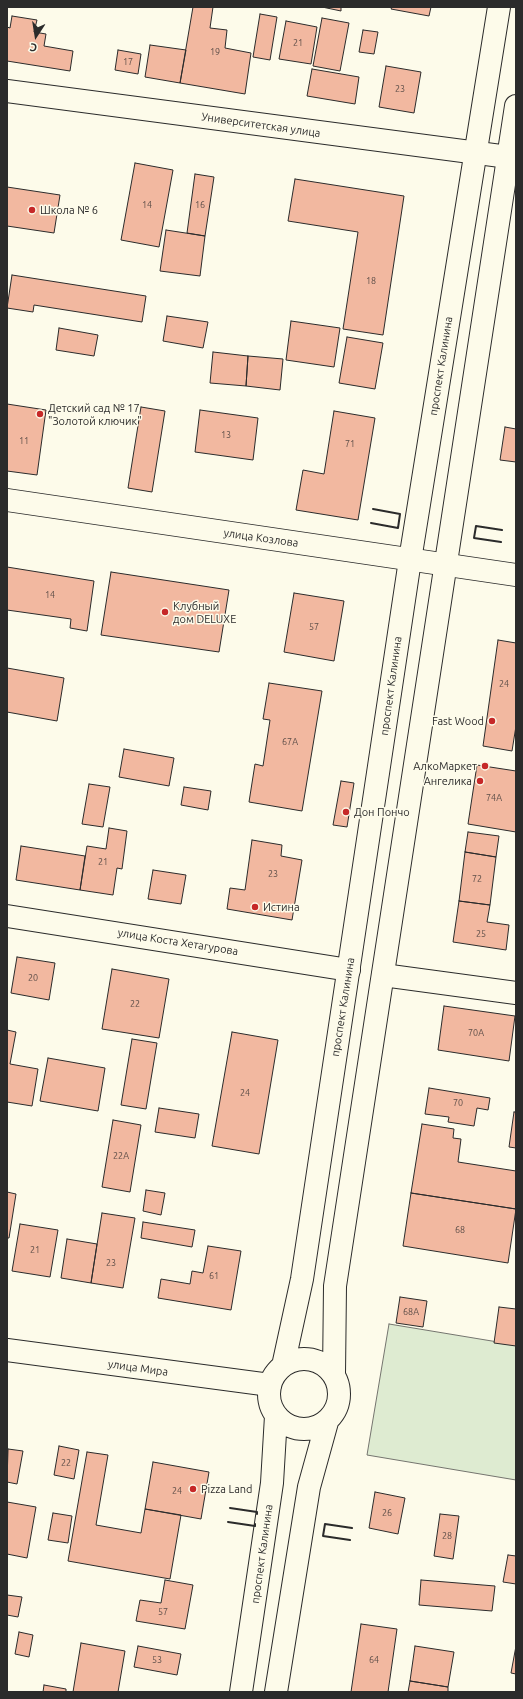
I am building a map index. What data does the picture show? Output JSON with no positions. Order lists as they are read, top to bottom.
{
  "streets": {
    "main road": [
      "Университетская улица",
      "проспект Калинина",
      "улица Козлова",
      "улица Коста Хетагурова",
      "улица Мира"
    ]
  },
  "crossings": [
    ["Университетская улица", "проспект Калинина"],
    ["проспект Калинина", "улица Козлова"],
    ["проспект Калинина", "улица Коста Хетагурова"],
    ["проспект Калинина", "улица Мира"]
  ],
  "places": [
    "Школа № 6",
    "Детский сад № 17 \"Золотой ключик\"",
    "Клубный дом DELUXE",
    "Fast Wood",
    "АлкоМаркет",
    "Ангелика",
    "Дон Пончо",
    "Истина",
    "Pizza Land"
  ],
  "house_numbers": [
    "21",
    "19",
    "17",
    "23",
    "14",
    "16",
    "18",
    "13",
    "11",
    "71",
    "14",
    "57",
    "24",
    "67А",
    "74А",
    "21",
    "23",
    "72",
    "25",
    "20",
    "22",
    "70А",
    "24",
    "70",
    "22А",
    "68",
    "21",
    "23",
    "61",
    "68А",
    "22",
    "24",
    "26",
    "28",
    "57",
    "53",
    "64"
  ],
  "north": "bottom"
}
